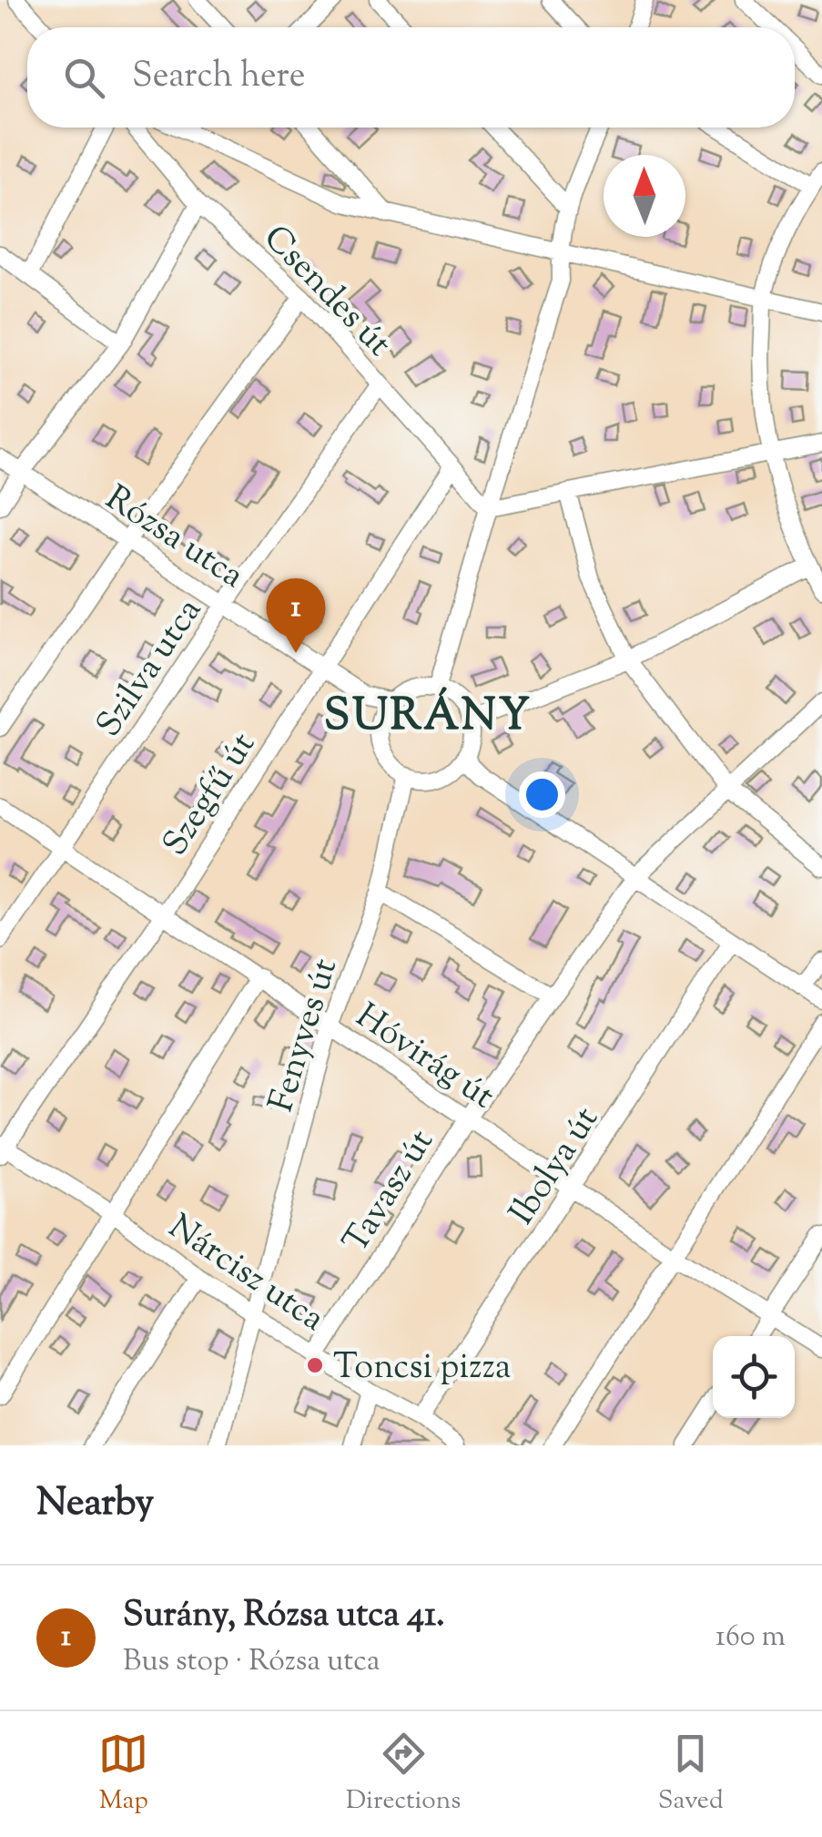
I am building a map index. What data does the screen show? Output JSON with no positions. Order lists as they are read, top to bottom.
{
  "streets": {
    "street": [
      "Csendes út",
      "Rózsa utca",
      "Szilva utca",
      "Szegfű út",
      "Fenyves út",
      "Hóvirág út",
      "Ibolya út",
      "Tavasz út",
      "Nárcisz utca"
    ]
  },
  "crossings": [
    ["Csendes út", "Szilva utca"],
    ["Csendes út", "Szegfű út"],
    ["Rózsa utca", "Szilva utca"],
    ["Rózsa utca", "Szegfű út"],
    ["Szilva utca", "Hóvirág út"],
    ["Szegfű út", "Hóvirág út"],
    ["Szegfű út", "Nárcisz utca"],
    ["Fenyves út", "Hóvirág út"],
    ["Fenyves út", "Nárcisz utca"],
    ["Hóvirág út", "Ibolya út"],
    ["Hóvirág út", "Tavasz út"],
    ["Ibolya út", "Nárcisz utca"],
    ["Tavasz út", "Nárcisz utca"]
  ],
  "districts": ["SURÁNY"],
  "places": ["Toncsi pizza"],
  "north": "top",
  "page": {
    "search": "Search here",
    "pins": "1",
    "heading": "Nearby",
    "list": [
      {
        "mark": "1",
        "name": "Surány, Rózsa utca 41.",
        "note": "Bus stop · Rózsa utca",
        "value": "160 m"
      }
    ],
    "nav": ["Map", "Directions", "Saved"]
  }
}
